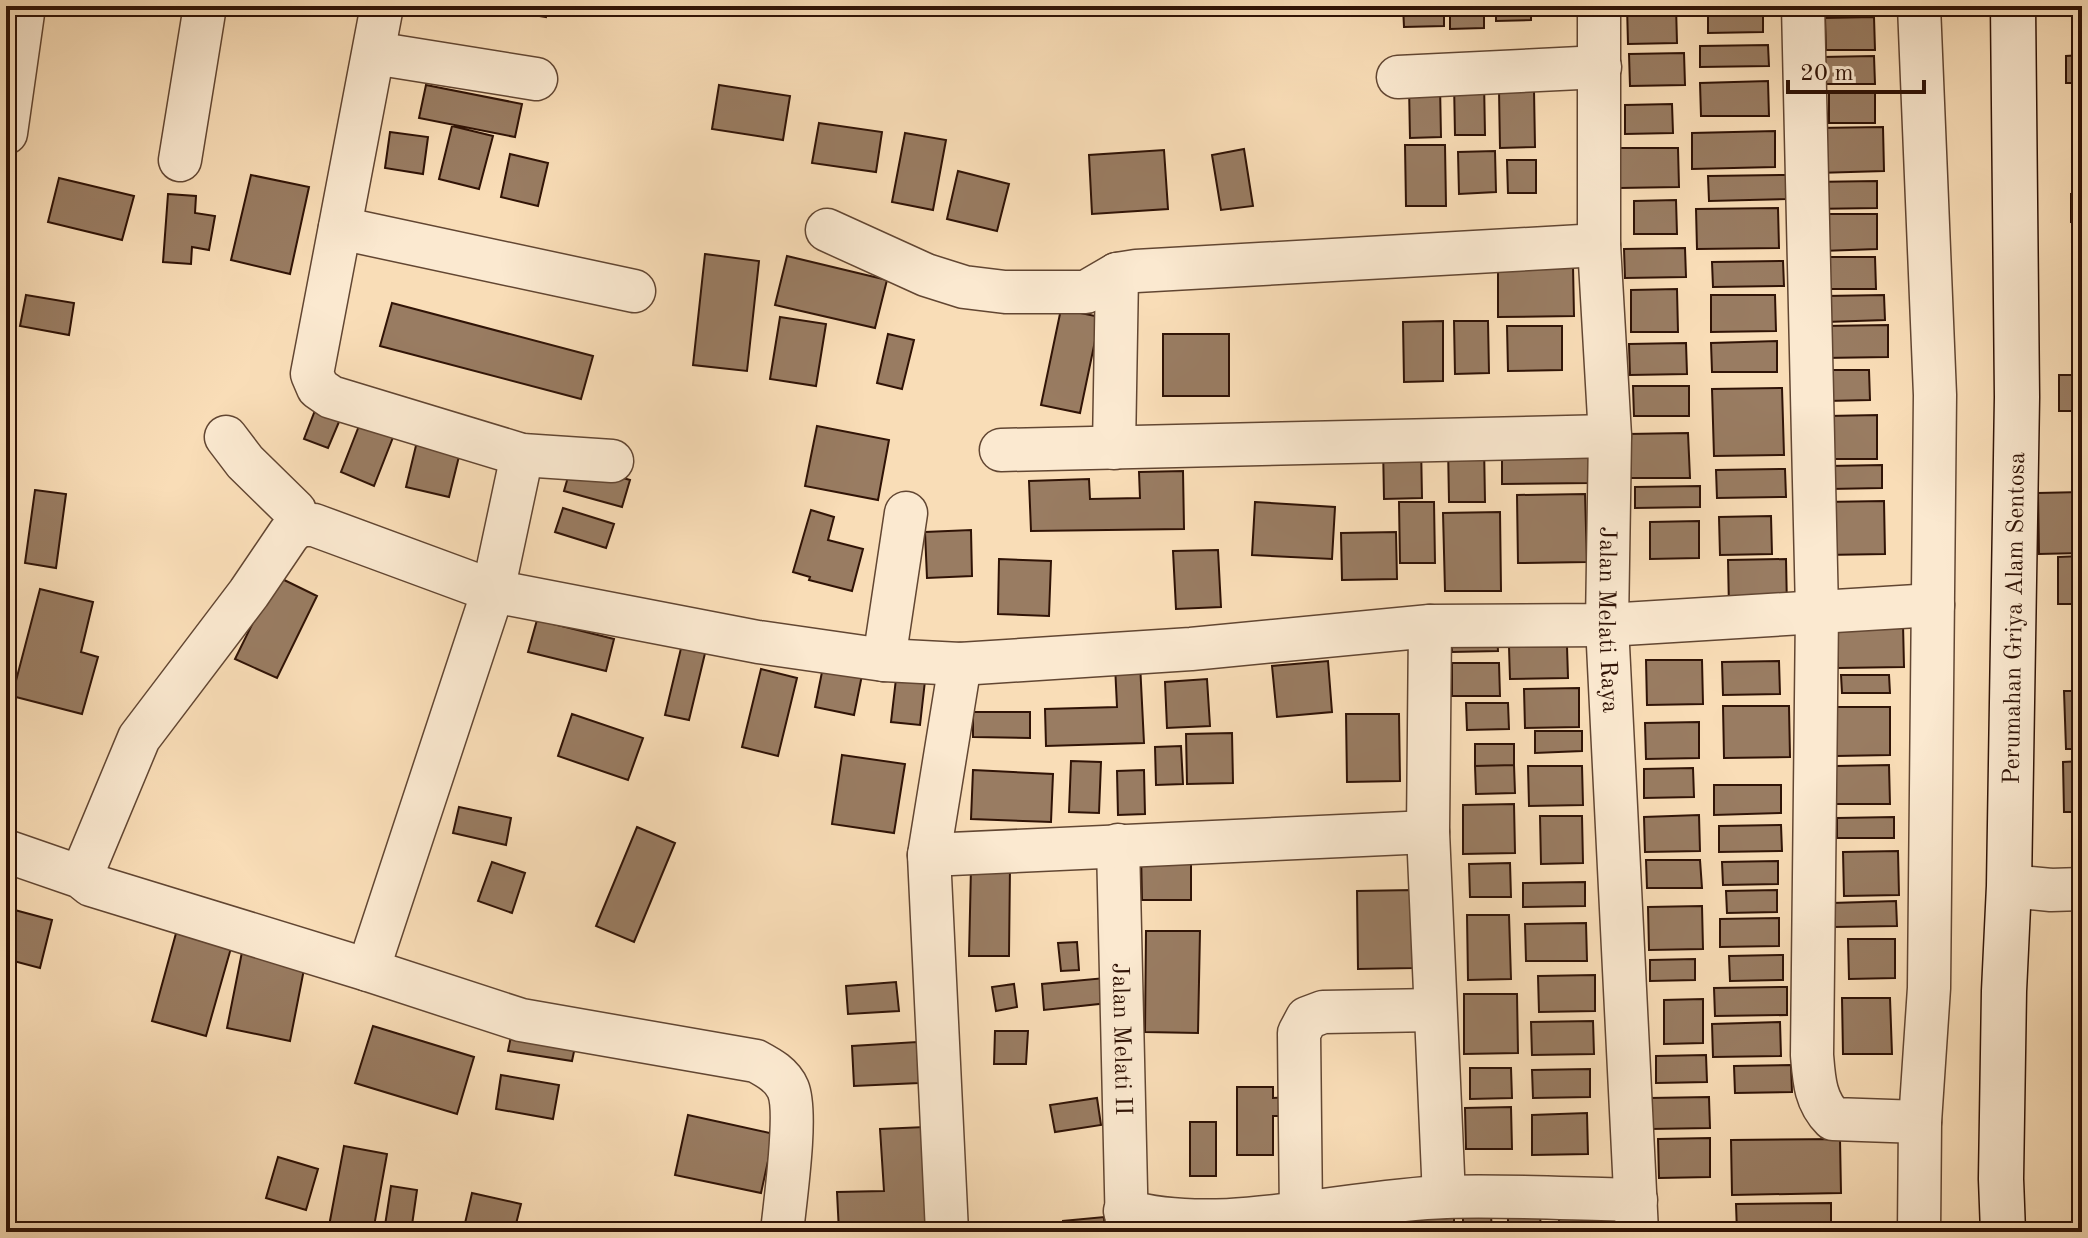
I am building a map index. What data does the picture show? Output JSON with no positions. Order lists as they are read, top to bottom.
{
  "streets": {
    "street": ["Jalan Melati Raya", "Perumahan Griya Alam Sentosa", "Jalan Melati II"]
  },
  "scale_bar": "20 m"
}
